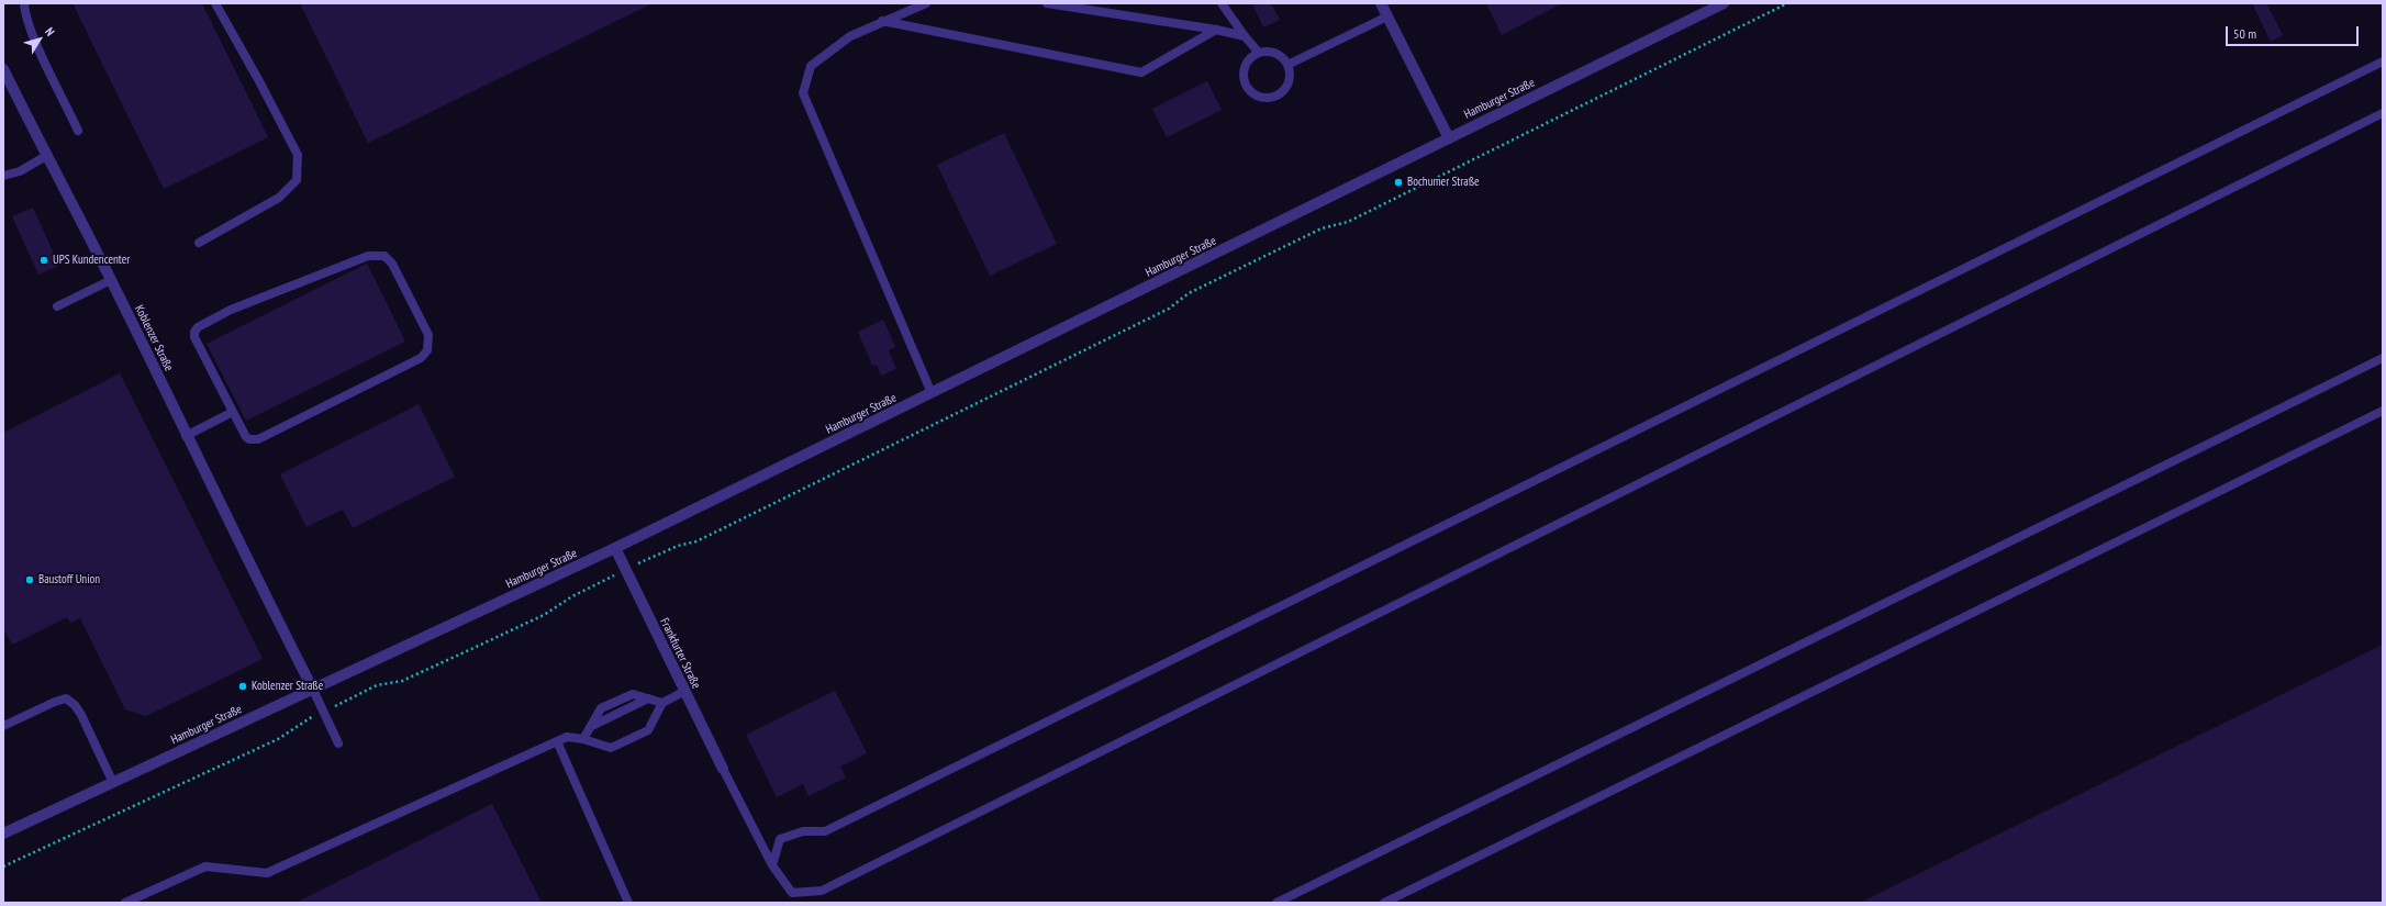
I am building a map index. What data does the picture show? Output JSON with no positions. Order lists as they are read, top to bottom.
{
  "streets": {
    "street": ["Hamburger Straße", "Koblenzer Straße", "Frankfurter Straße"]
  },
  "crossings": [
    ["Hamburger Straße", "Koblenzer Straße"],
    ["Hamburger Straße", "Frankfurter Straße"]
  ],
  "places": [
    "Bochumer Straße",
    "UPS Kundencenter",
    "Baustoff Union",
    "Koblenzer Straße"
  ],
  "scale_bar": "50 m",
  "north": "top right"
}
